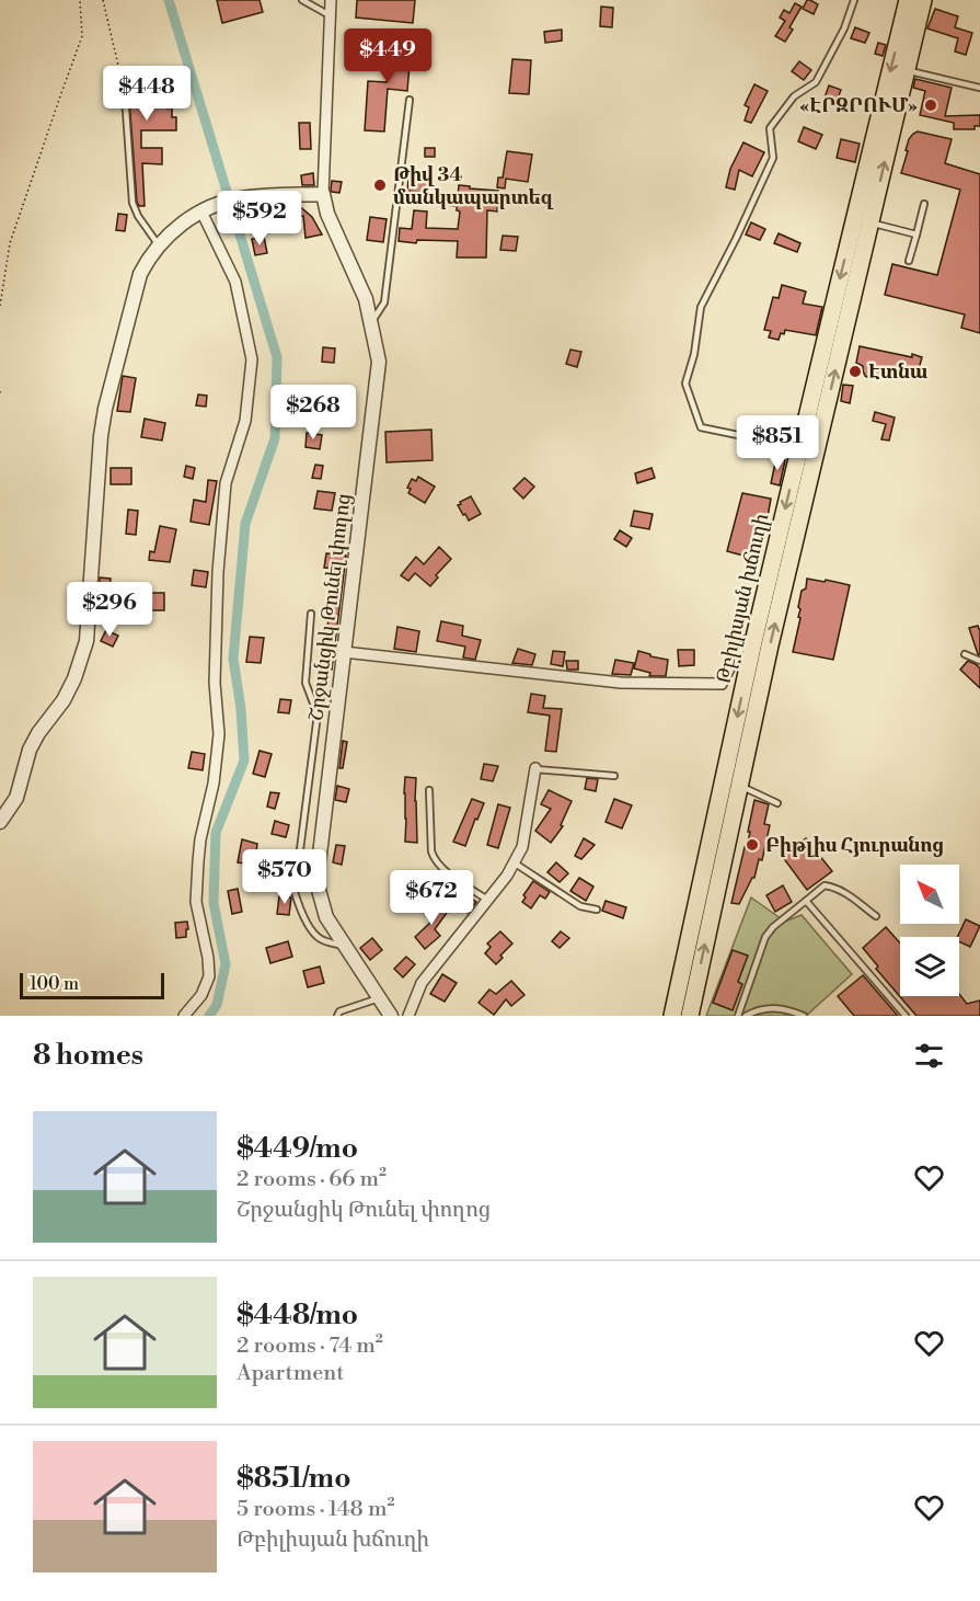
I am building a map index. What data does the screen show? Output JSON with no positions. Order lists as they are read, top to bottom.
{
  "streets": {
    "main road": ["Թբիլիսյան խճուղի"],
    "street": ["Շրջանցիկ Թունել փողոց"]
  },
  "places": [
    "«ԷՐԶՐՈՒՄ»",
    "Թիվ 34 մանկապարտեզ",
    "Էտնա",
    "Բիթլիս Հյուրանոց"
  ],
  "scale_bar": "100 m",
  "north": "top left",
  "page": {
    "price": [
      "$449",
      "$448",
      "$592",
      "$268",
      "$851",
      "$296",
      "$570",
      "$672"
    ],
    "scale": "100 m",
    "heading": "8 homes",
    "list": [
      {
        "name": "$449/mo",
        "note": "2 rooms · 66 m² · Շրջանցիկ Թունել փողոց"
      },
      {
        "name": "$448/mo",
        "note": "2 rooms · 74 m² · Apartment"
      },
      {
        "name": "$851/mo",
        "note": "5 rooms · 148 m² · Թբիլիսյան խճուղի"
      }
    ]
  }
}
